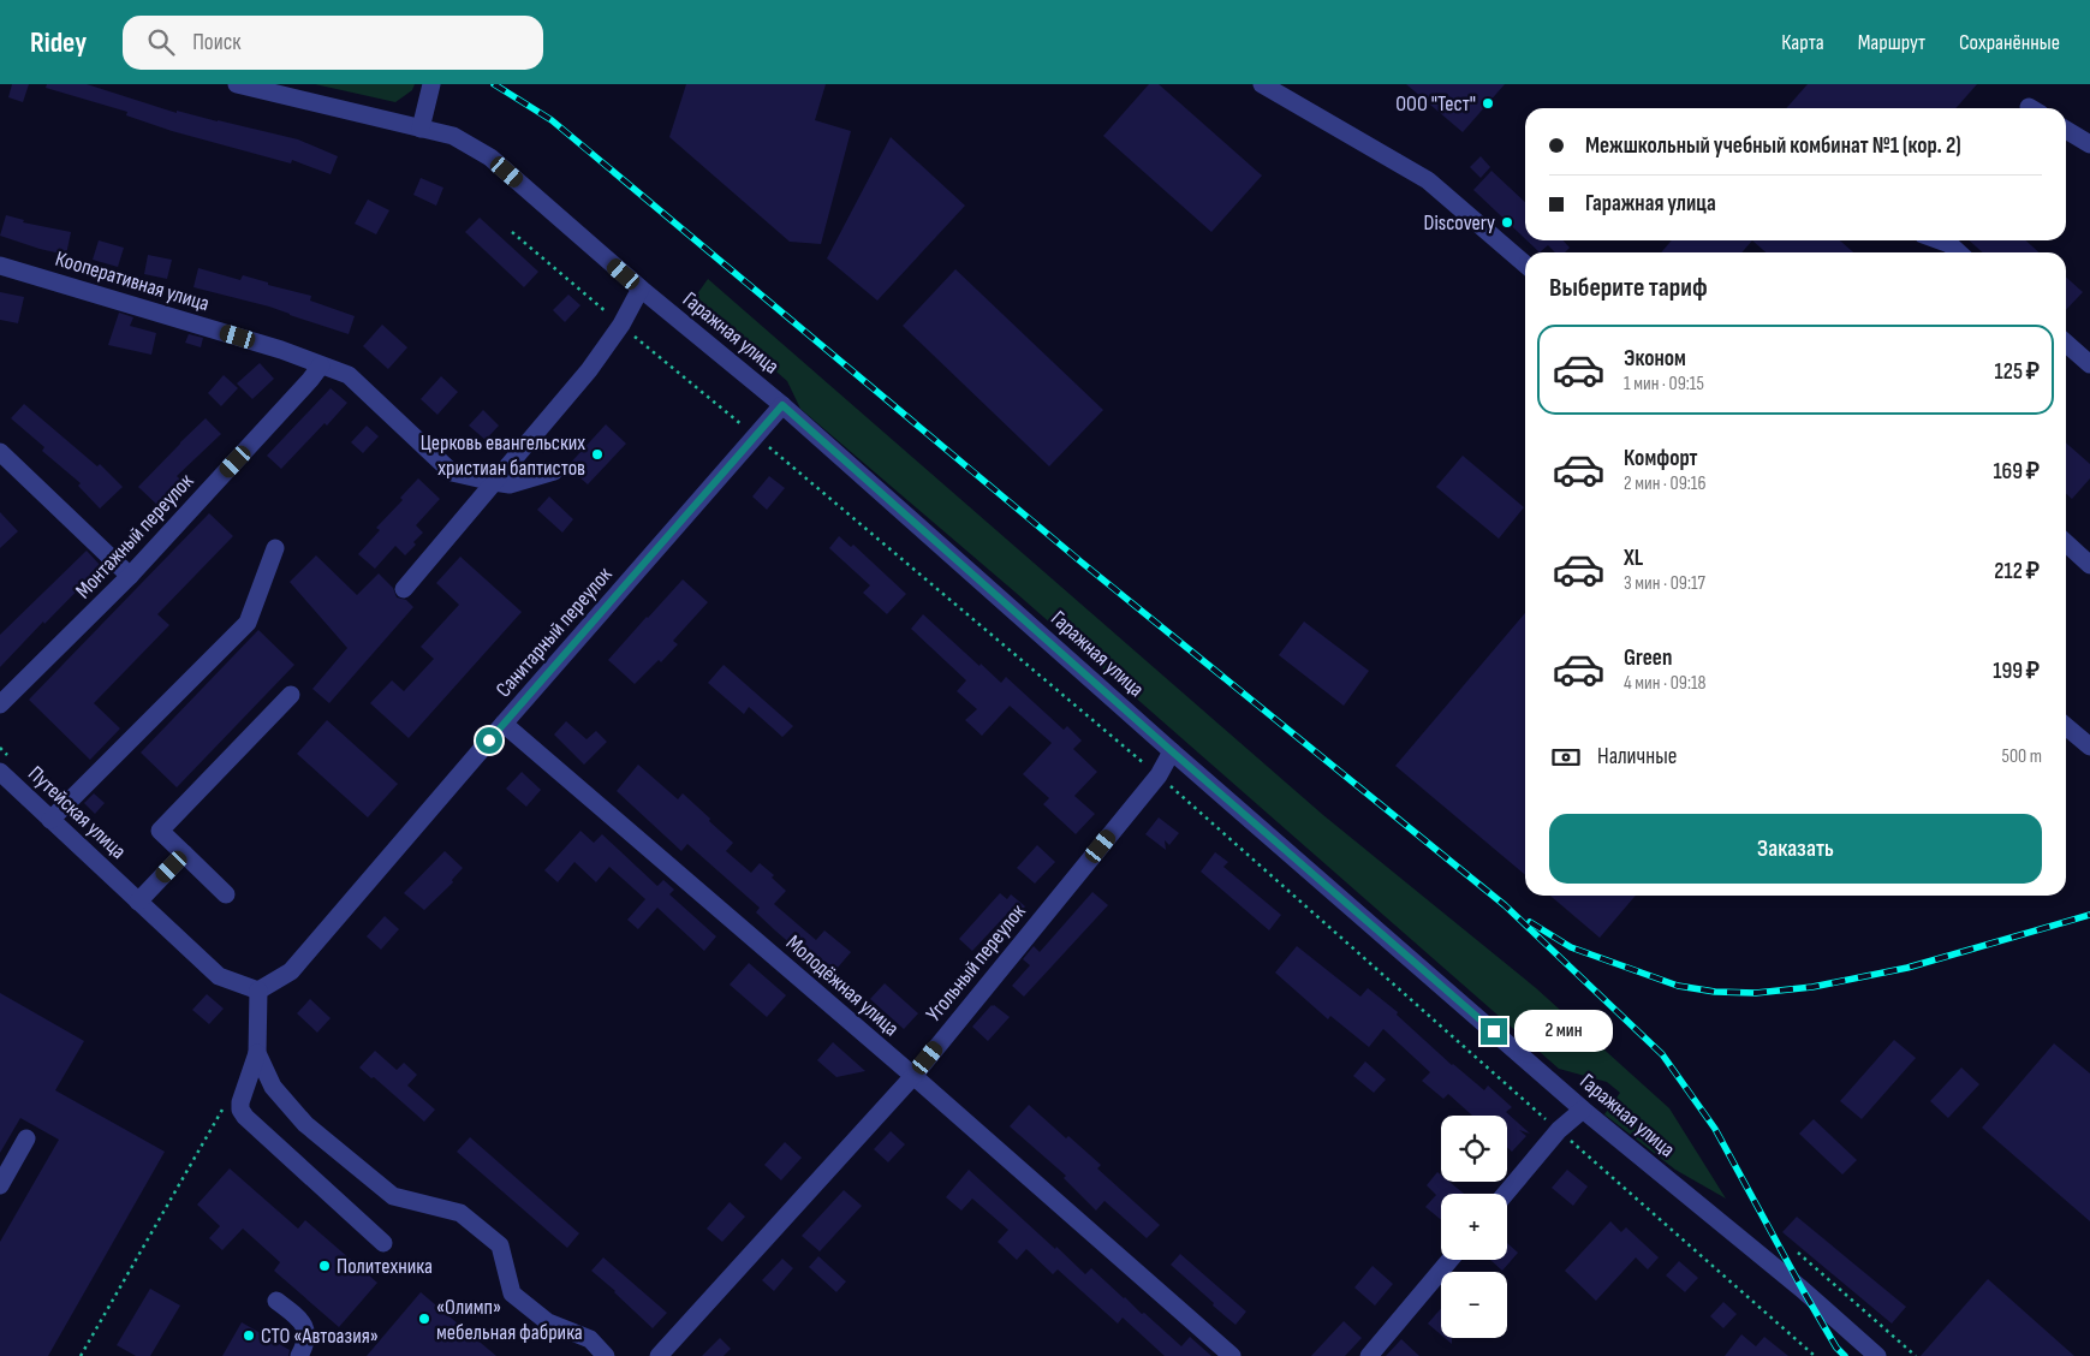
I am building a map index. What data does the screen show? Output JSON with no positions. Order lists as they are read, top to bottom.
{
  "streets": {
    "street": [
      "Кооперативная улица",
      "Гаражная улица",
      "Монтажный переулок",
      "Санитарный переулок",
      "Путейская улица",
      "Угольный переулок",
      "Молодёжная улица"
    ]
  },
  "crossings": [
    ["Кооперативная улица", "Монтажный переулок"],
    ["Гаражная улица", "Санитарный переулок"],
    ["Гаражная улица", "Угольный переулок"],
    ["Санитарный переулок", "Путейская улица"],
    ["Санитарный переулок", "Молодёжная улица"],
    ["Угольный переулок", "Молодёжная улица"]
  ],
  "places": [
    "ООО \"Тест\"",
    "Discovery",
    "Церковь евангельских христиан баптистов",
    "Политехника",
    "«Олимп» мебельная фабрика",
    "СТО «Автоазия»"
  ],
  "page": {
    "header": "Ridey",
    "search": "Поиск",
    "nav": ["Карта", "Маршрут", "Сохранённые"],
    "banner": ["Межшкольный учебный комбинат №1 (кор. 2)", "Гаражная улица"],
    "heading": "Выберите тариф",
    "list": [
      {
        "name": "Эконом",
        "note": "1 мин · 09:15",
        "value": "125 ₽"
      },
      {
        "name": "Комфорт",
        "note": "2 мин · 09:16",
        "value": "169 ₽"
      },
      {
        "name": "XL",
        "note": "3 мин · 09:17",
        "value": "212 ₽"
      },
      {
        "name": "Green",
        "note": "4 мин · 09:18",
        "value": "199 ₽"
      }
    ],
    "pay": ["Наличные", "500 m"],
    "buttons": "Заказать",
    "bubble": "2 мин",
    "map_buttons": ["+", "−"]
  }
}
